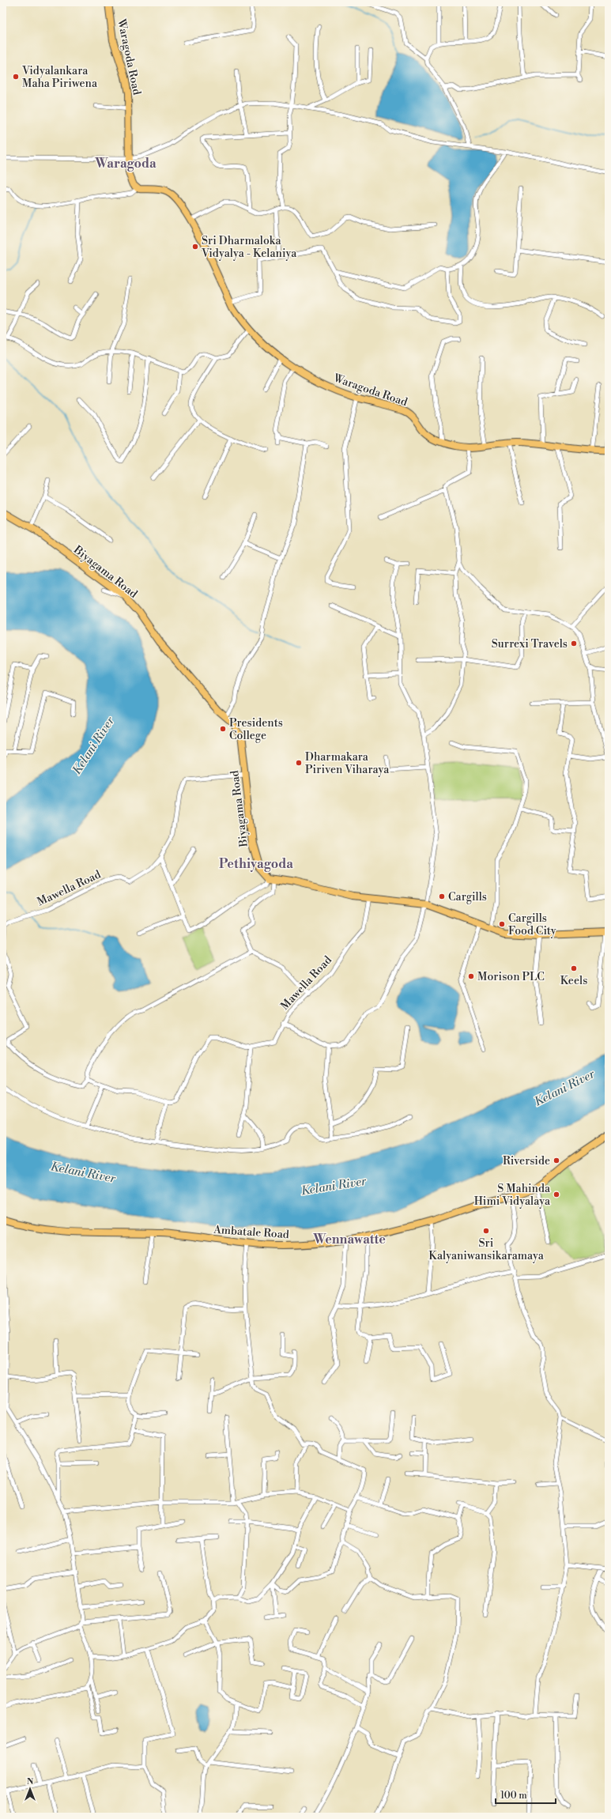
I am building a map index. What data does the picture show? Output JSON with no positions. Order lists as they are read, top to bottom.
{
  "streets": {
    "main road": ["Waragoda Road", "Biyagama Road", "Ambatale Road"],
    "street": ["Mawella Road"]
  },
  "crossings": [
    ["Biyagama Road", "Mawella Road"]
  ],
  "districts": ["Waragoda", "Pethiyagoda", "Wennawatte"],
  "water": ["Kelani River"],
  "places": [
    "Vidyalankara Maha Piriwena",
    "Sri Dharmaloka Vidyalya - Kelaniya",
    "Surrexi Travels",
    "Presidents College",
    "Dharmakara Piriven Viharaya",
    "Cargills",
    "Cargills Food City",
    "Keels",
    "Morison PLC",
    "Riverside",
    "S Mahinda Himi Vidyalaya",
    "Sri Kalyaniwansikaramaya"
  ],
  "scale_bar": "100 m",
  "north": "top"
}
